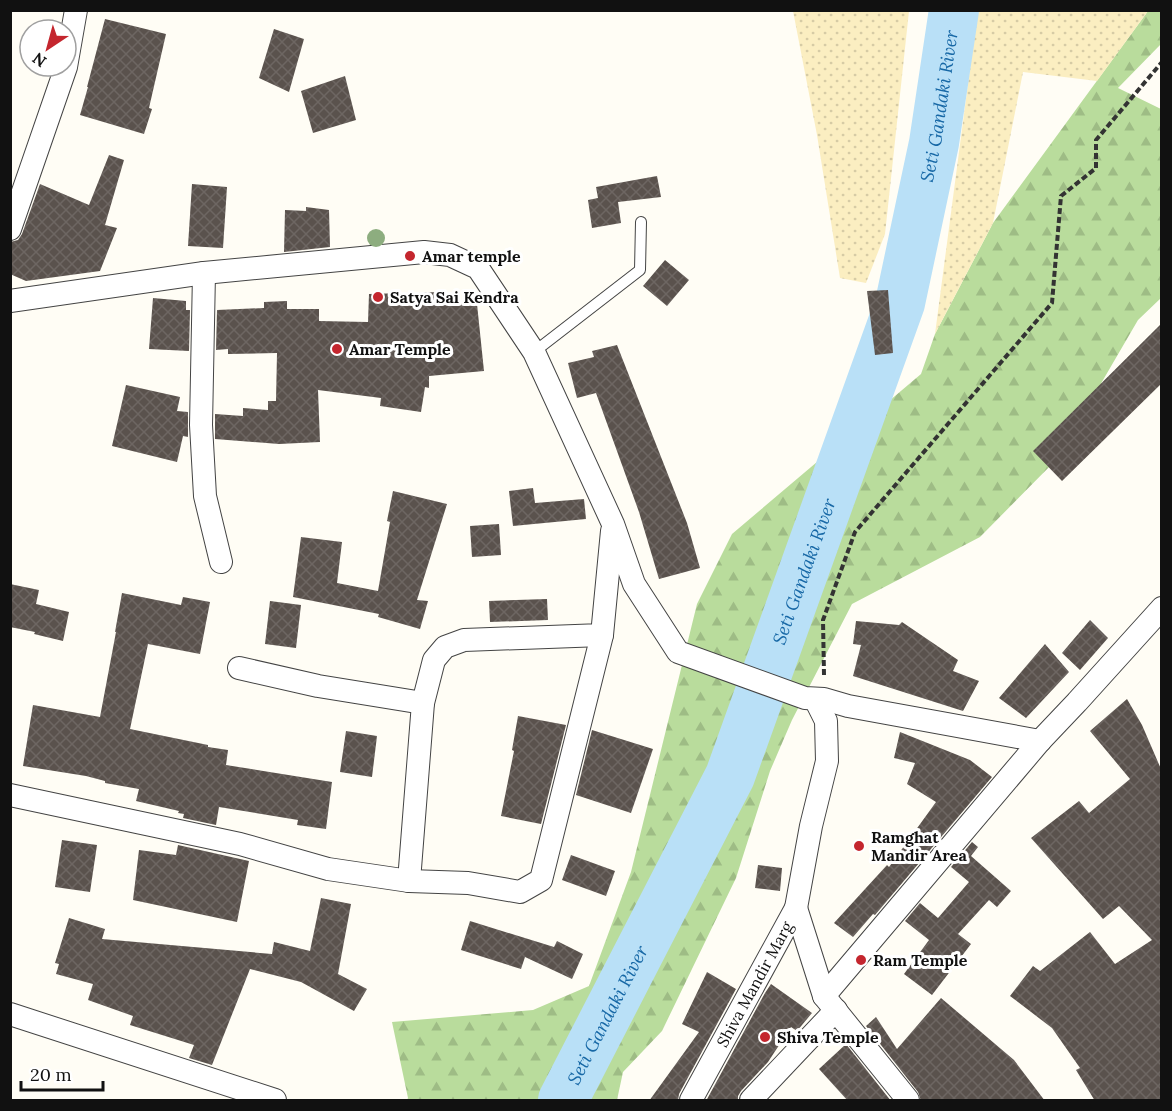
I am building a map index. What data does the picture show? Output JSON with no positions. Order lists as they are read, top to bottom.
{
  "streets": {
    "street": ["Shiva Mandir Marg"]
  },
  "water": ["Seti Gandaki River"],
  "places": [
    "Amar temple",
    "Satya Sai Kendra",
    "Amar Temple",
    "Ramghat Mandir Area",
    "Ram Temple",
    "Shiva Temple"
  ],
  "scale_bar": "20 m",
  "north": "bottom left"
}
